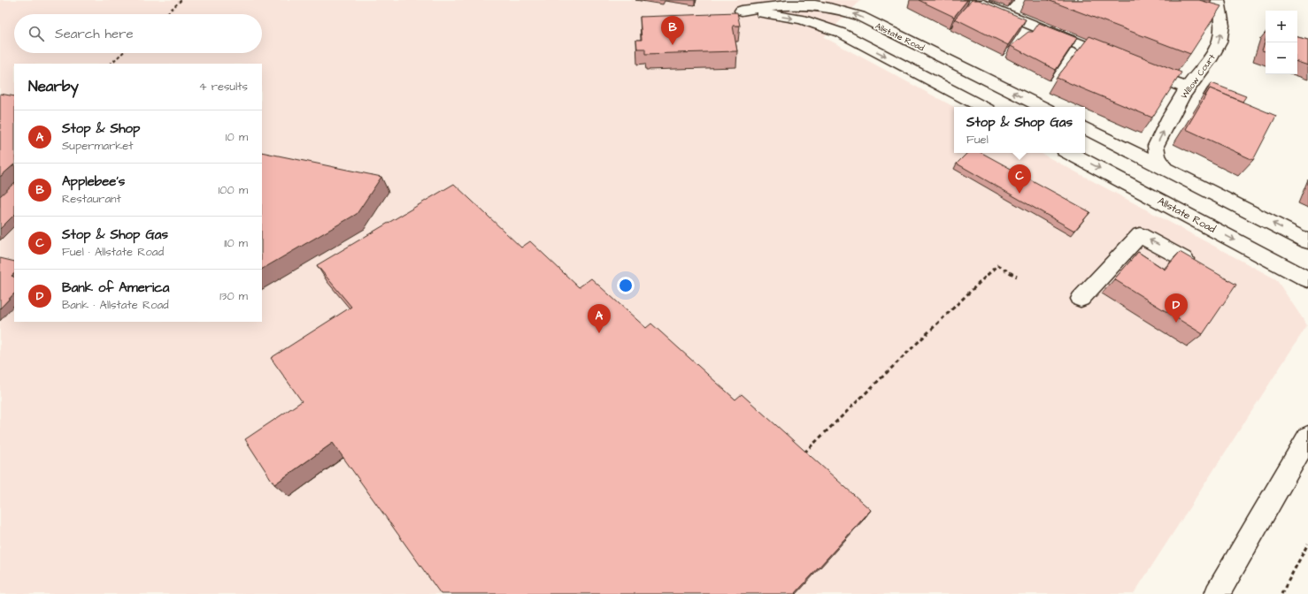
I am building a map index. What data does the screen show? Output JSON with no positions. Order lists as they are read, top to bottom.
{
  "streets": {
    "street": ["Allstate Road", "Willow Court"]
  },
  "one_way": ["Willow Court"],
  "page": {
    "map_buttons": ["+", "−"],
    "search": "Search here",
    "pins": [
      "B",
      "C",
      "D",
      "A"
    ],
    "heading": ["Nearby", "4 results"],
    "popup": ["Stop & Shop Gas", "Fuel"],
    "list": [
      {
        "mark": "A",
        "name": "Stop & Shop",
        "note": "Supermarket",
        "value": "10 m"
      },
      {
        "mark": "B",
        "name": "Applebee's",
        "note": "Restaurant",
        "value": "100 m"
      },
      {
        "mark": "C",
        "name": "Stop & Shop Gas",
        "note": "Fuel · Allstate Road",
        "value": "110 m"
      },
      {
        "mark": "D",
        "name": "Bank of America",
        "note": "Bank · Allstate Road",
        "value": "130 m"
      }
    ]
  }
}
